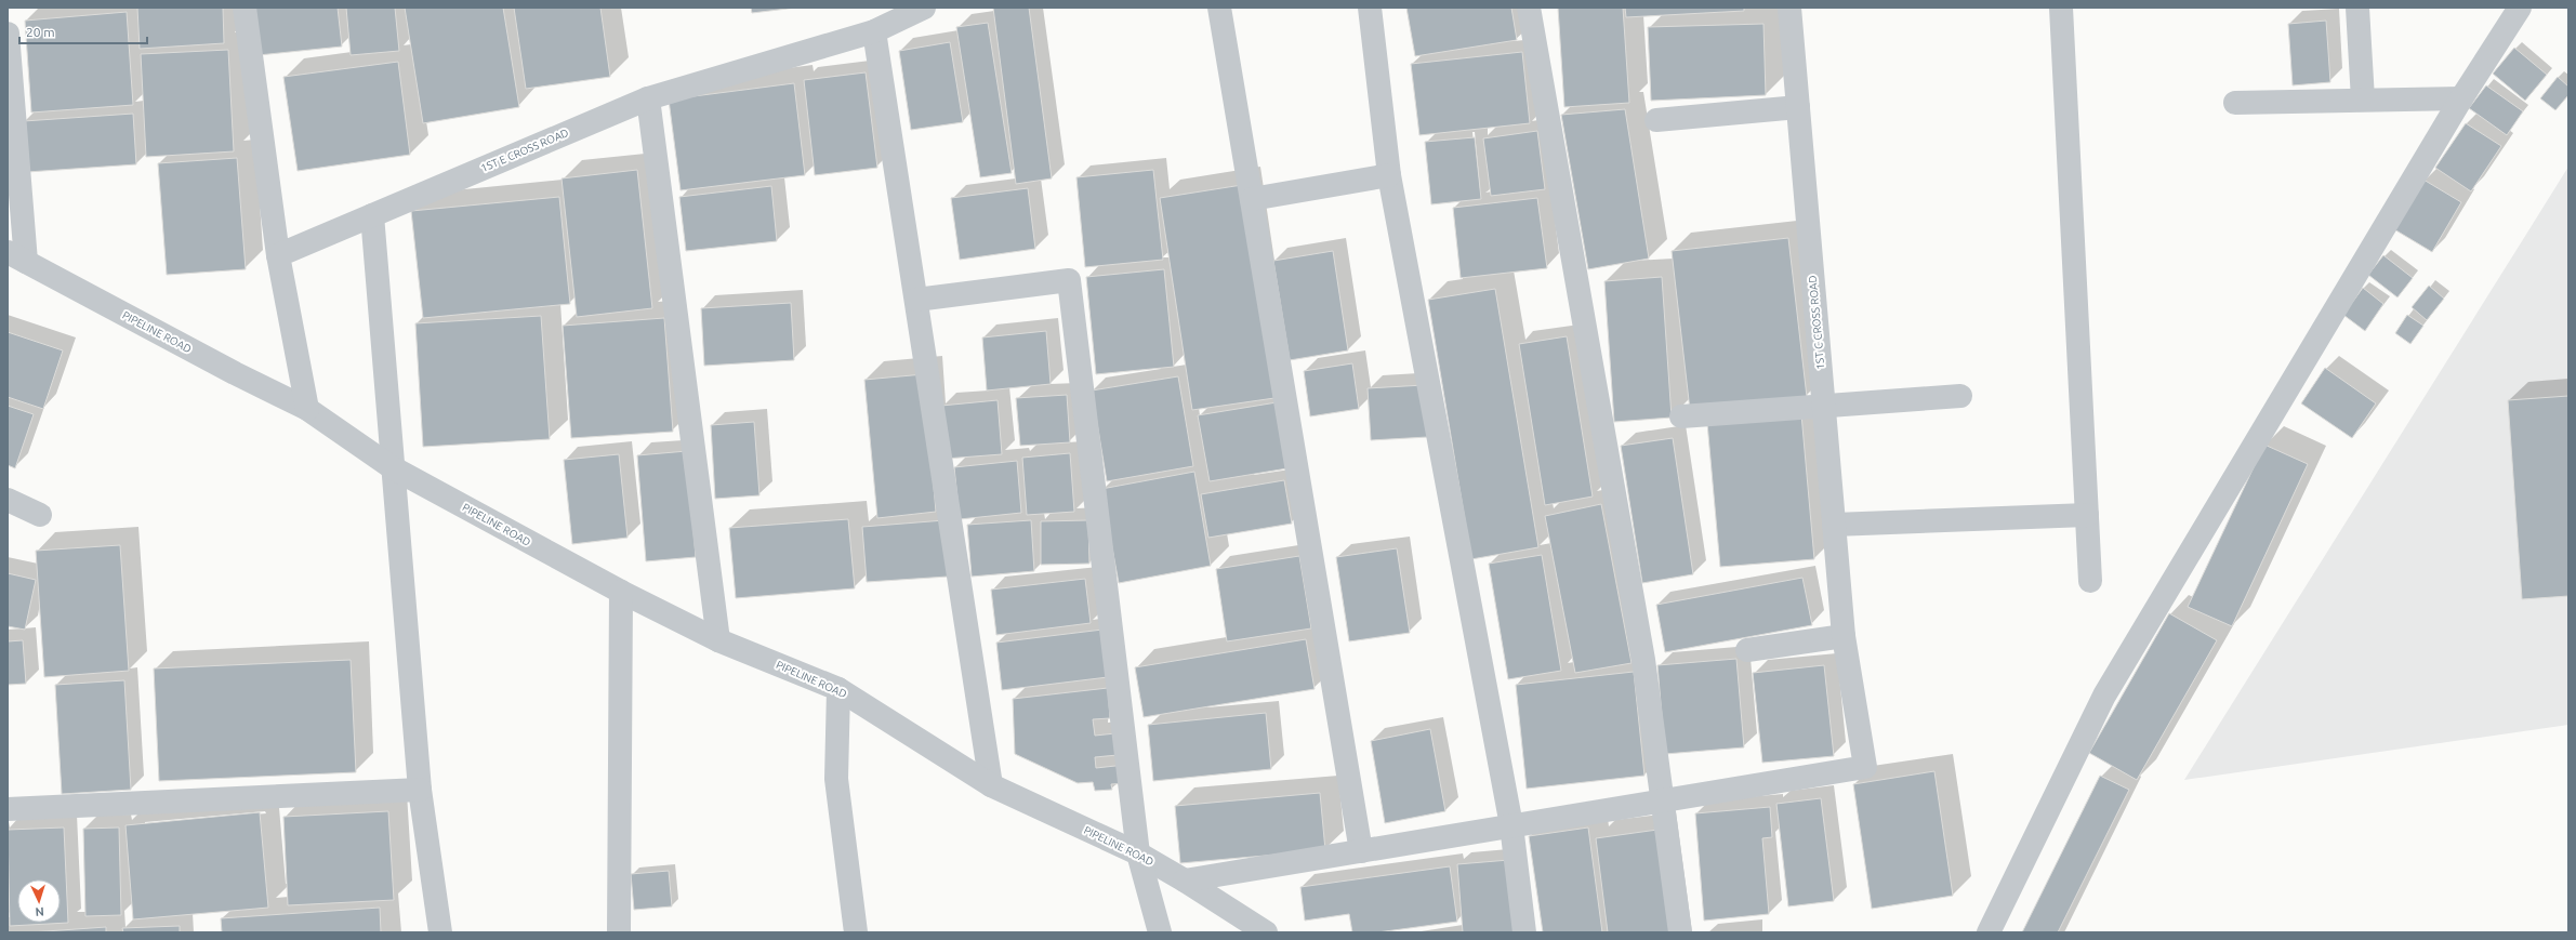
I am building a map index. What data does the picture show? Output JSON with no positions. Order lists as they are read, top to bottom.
{
  "streets": {
    "street": ["1ST E CROSS ROAD", "1ST C CROSS ROAD", "PIPELINE ROAD"]
  },
  "scale_bar": "20 m",
  "north": "bottom"
}
